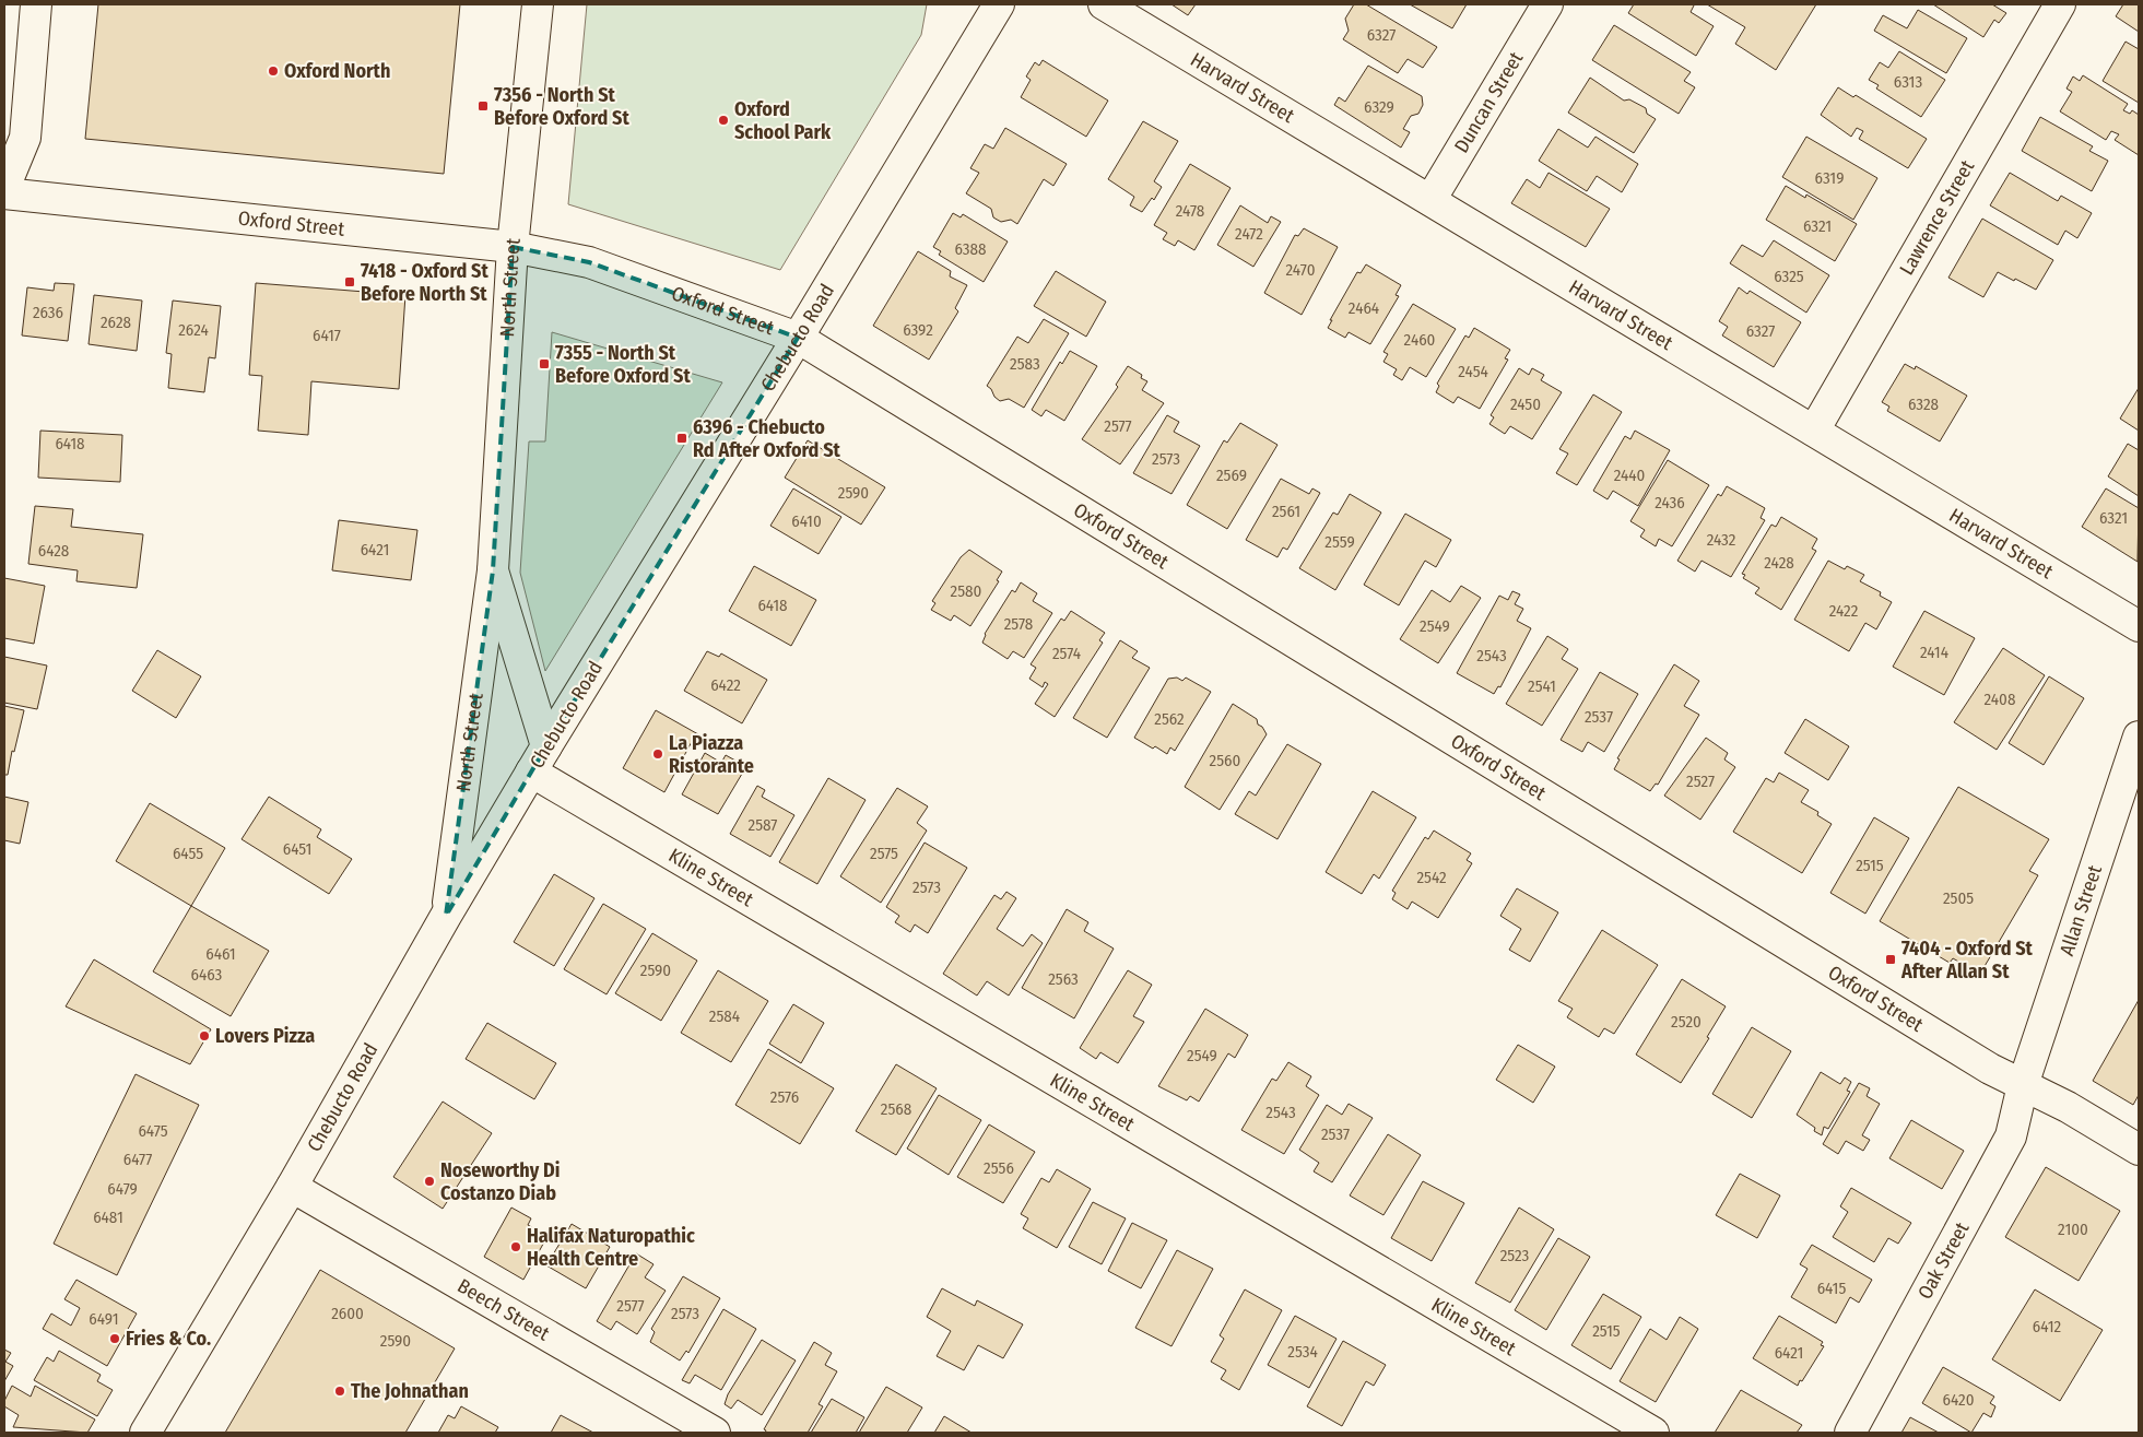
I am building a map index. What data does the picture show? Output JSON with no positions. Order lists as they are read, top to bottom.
{
  "streets": {
    "street": [
      "Harvard Street",
      "Duncan Street",
      "Lawrence Street",
      "Oxford Street",
      "North Street",
      "Chebucto Road",
      "Kline Street",
      "Allan Street",
      "Oak Street",
      "Beech Street"
    ]
  },
  "crossings": [
    ["Harvard Street", "Duncan Street"],
    ["Harvard Street", "Lawrence Street"],
    ["Oxford Street", "North Street"],
    ["Oxford Street", "Chebucto Road"],
    ["Oxford Street", "Allan Street"],
    ["Oxford Street", "Oak Street"],
    ["North Street", "Chebucto Road"],
    ["Chebucto Road", "Kline Street"],
    ["Chebucto Road", "Beech Street"],
    ["Allan Street", "Oak Street"]
  ],
  "places": {
    "other": [
      "Oxford North",
      "Oxford School Park",
      "La Piazza Ristorante",
      "Lovers Pizza",
      "Noseworthy Di Costanzo Diab",
      "Halifax Naturopathic Health Centre",
      "Fries & Co.",
      "The Johnathan"
    ],
    "transit": [
      "7356 - North St Before Oxford St",
      "7418 - Oxford St Before North St",
      "7355 - North St Before Oxford St",
      "6396 - Chebucto Rd After Oxford St",
      "7404 - Oxford St After Allan St"
    ]
  },
  "house_numbers": [
    "6327",
    "6313",
    "6329",
    "6319",
    "2478",
    "6321",
    "2472",
    "6388",
    "2470",
    "6325",
    "2464",
    "2636",
    "2628",
    "2624",
    "6392",
    "6327",
    "6417",
    "2460",
    "2583",
    "2454",
    "2450",
    "6328",
    "2577",
    "6418",
    "2573",
    "2569",
    "2440",
    "2590",
    "2436",
    "2561",
    "6321",
    "6410",
    "2432",
    "2559",
    "6421",
    "6428",
    "2428",
    "2580",
    "6418",
    "2422",
    "2578",
    "2549",
    "2414",
    "2574",
    "2543",
    "6422",
    "2541",
    "2408",
    "2537",
    "2562",
    "2560",
    "2527",
    "2587",
    "6451",
    "6455",
    "2575",
    "2515",
    "2542",
    "2573",
    "2505",
    "6461",
    "2590",
    "6463",
    "2563",
    "2584",
    "2520",
    "2549",
    "2576",
    "2568",
    "2543",
    "6475",
    "2537",
    "6477",
    "2556",
    "6479",
    "6481",
    "2100",
    "2523",
    "6415",
    "2577",
    "2600",
    "2573",
    "6491",
    "6412",
    "2515",
    "2590",
    "2534",
    "6421",
    "6420"
  ]
}
